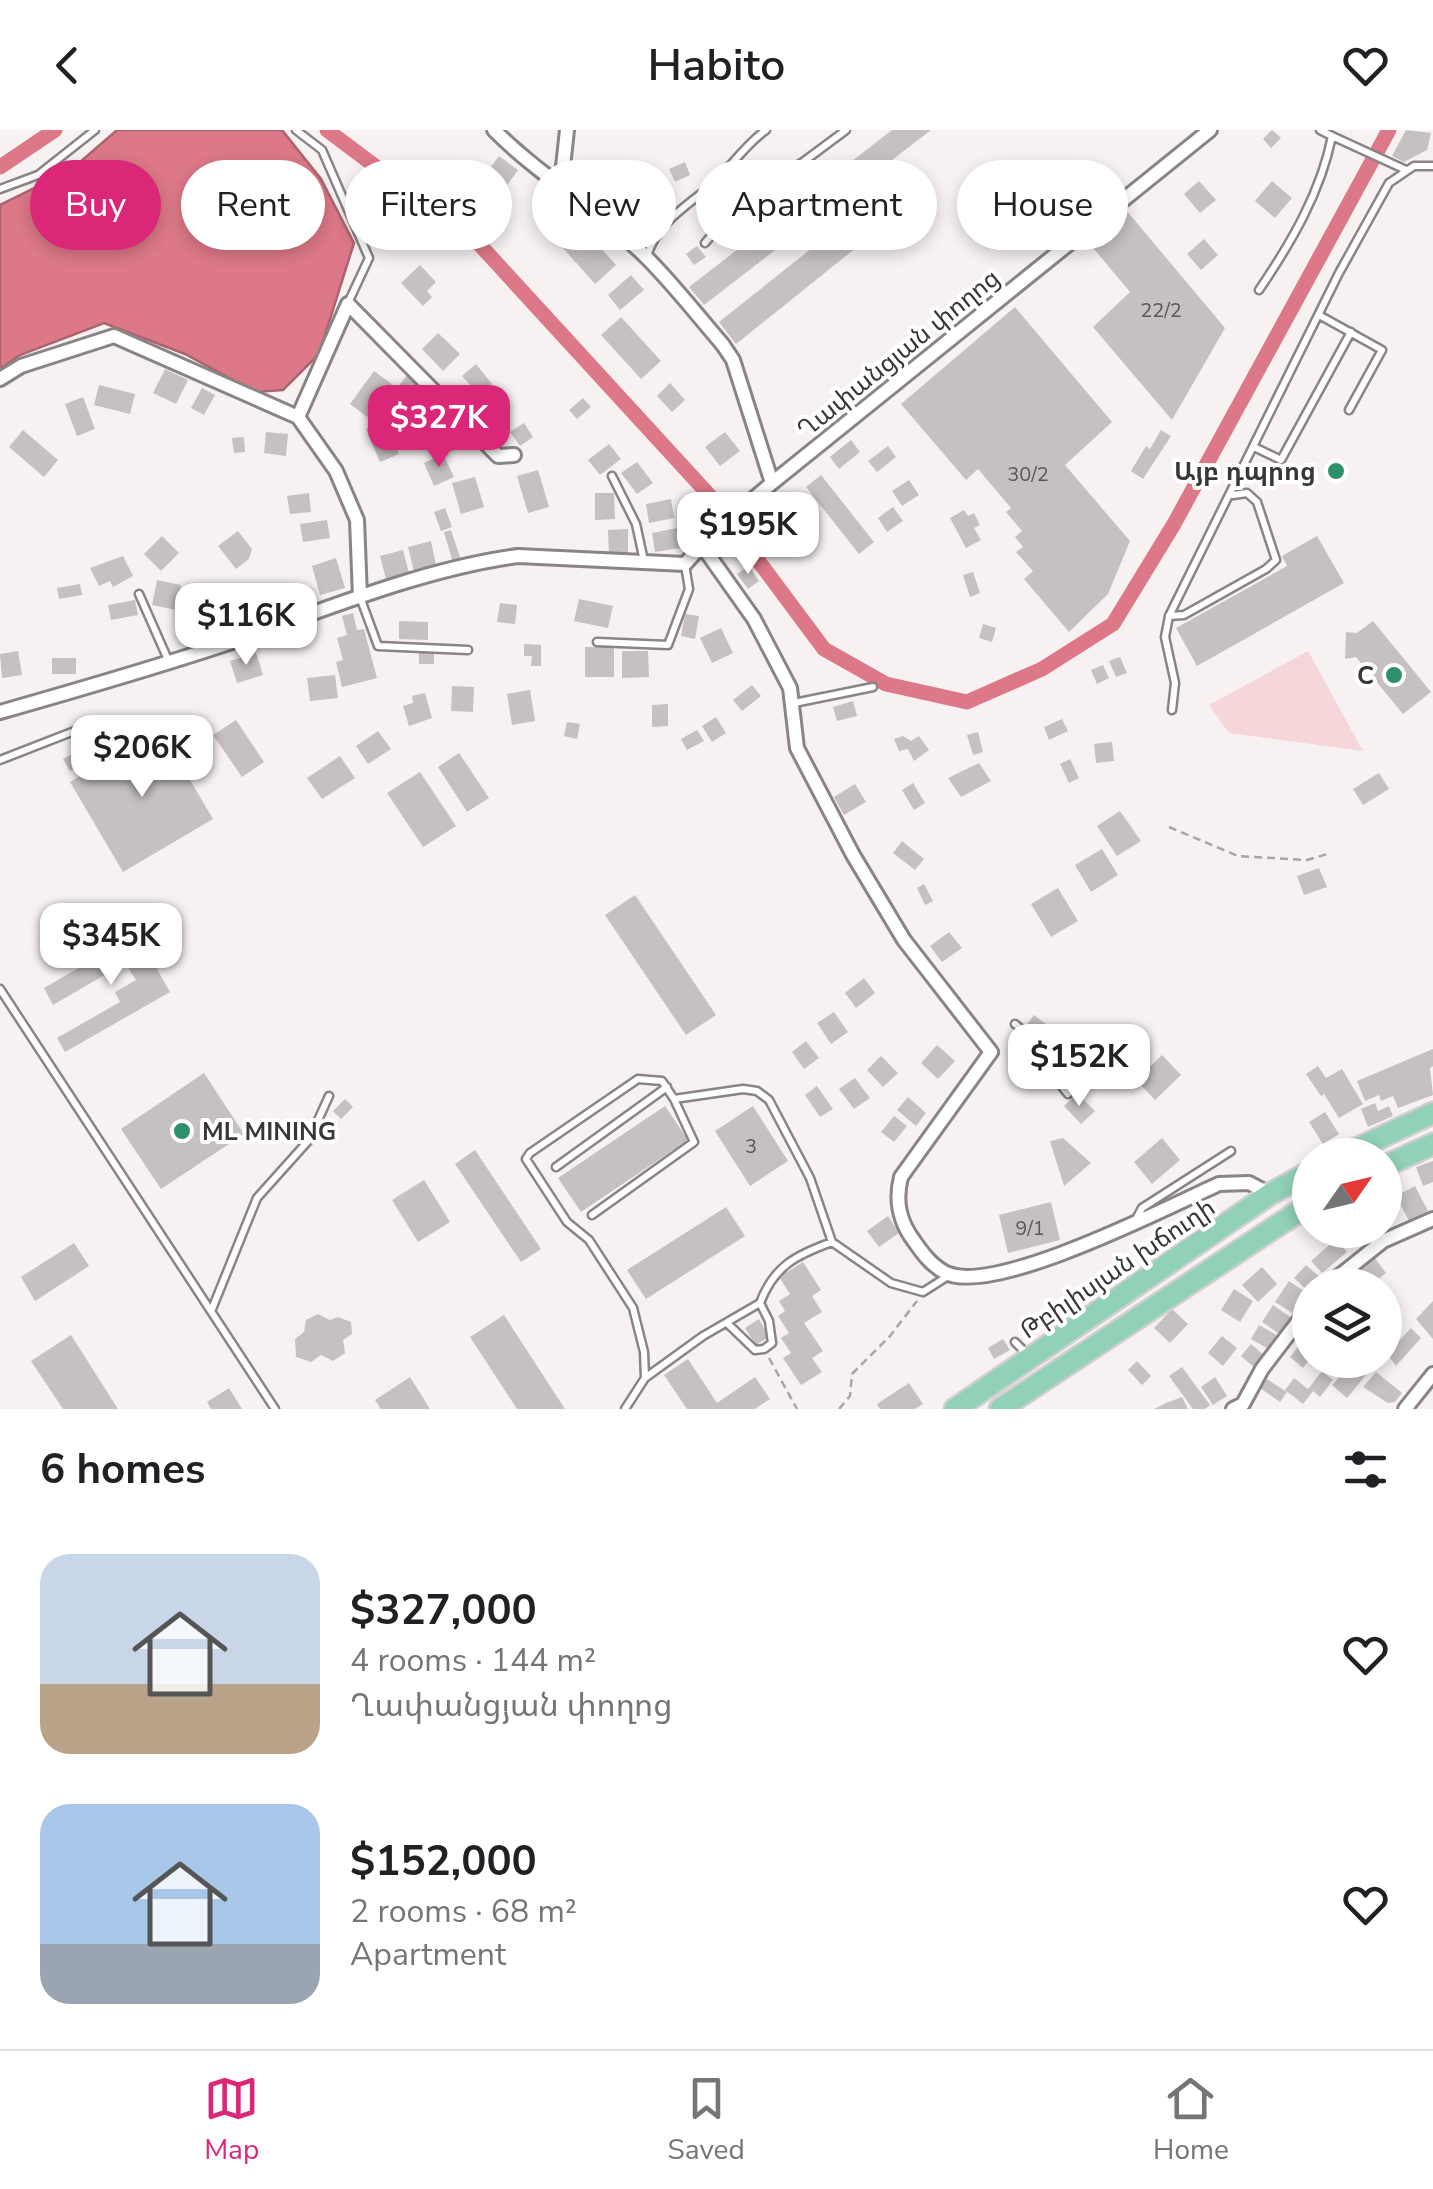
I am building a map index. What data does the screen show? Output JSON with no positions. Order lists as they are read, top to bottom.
{
  "streets": {
    "main road": ["Թբիլիսյան խճուղի"],
    "street": ["Ղափանցյան փողոց"]
  },
  "places": ["Այբ դպրոց", "C", "ML MINING"],
  "house_numbers": [
    "22/2",
    "30/2",
    "3",
    "9/1"
  ],
  "north": "top right",
  "page": {
    "header": "Habito",
    "chip": [
      "Buy",
      "Rent",
      "Filters",
      "New",
      "Apartment",
      "House"
    ],
    "price": [
      "$327K",
      "$195K",
      "$116K",
      "$206K",
      "$345K",
      "$152K"
    ],
    "heading": "6 homes",
    "list": [
      {
        "name": "$327,000",
        "note": "4 rooms · 144 m² · Ղափանցյան փողոց"
      },
      {
        "name": "$152,000",
        "note": "2 rooms · 68 m² · Apartment"
      }
    ],
    "tabs": ["Map", "Saved", "Home"]
  }
}
